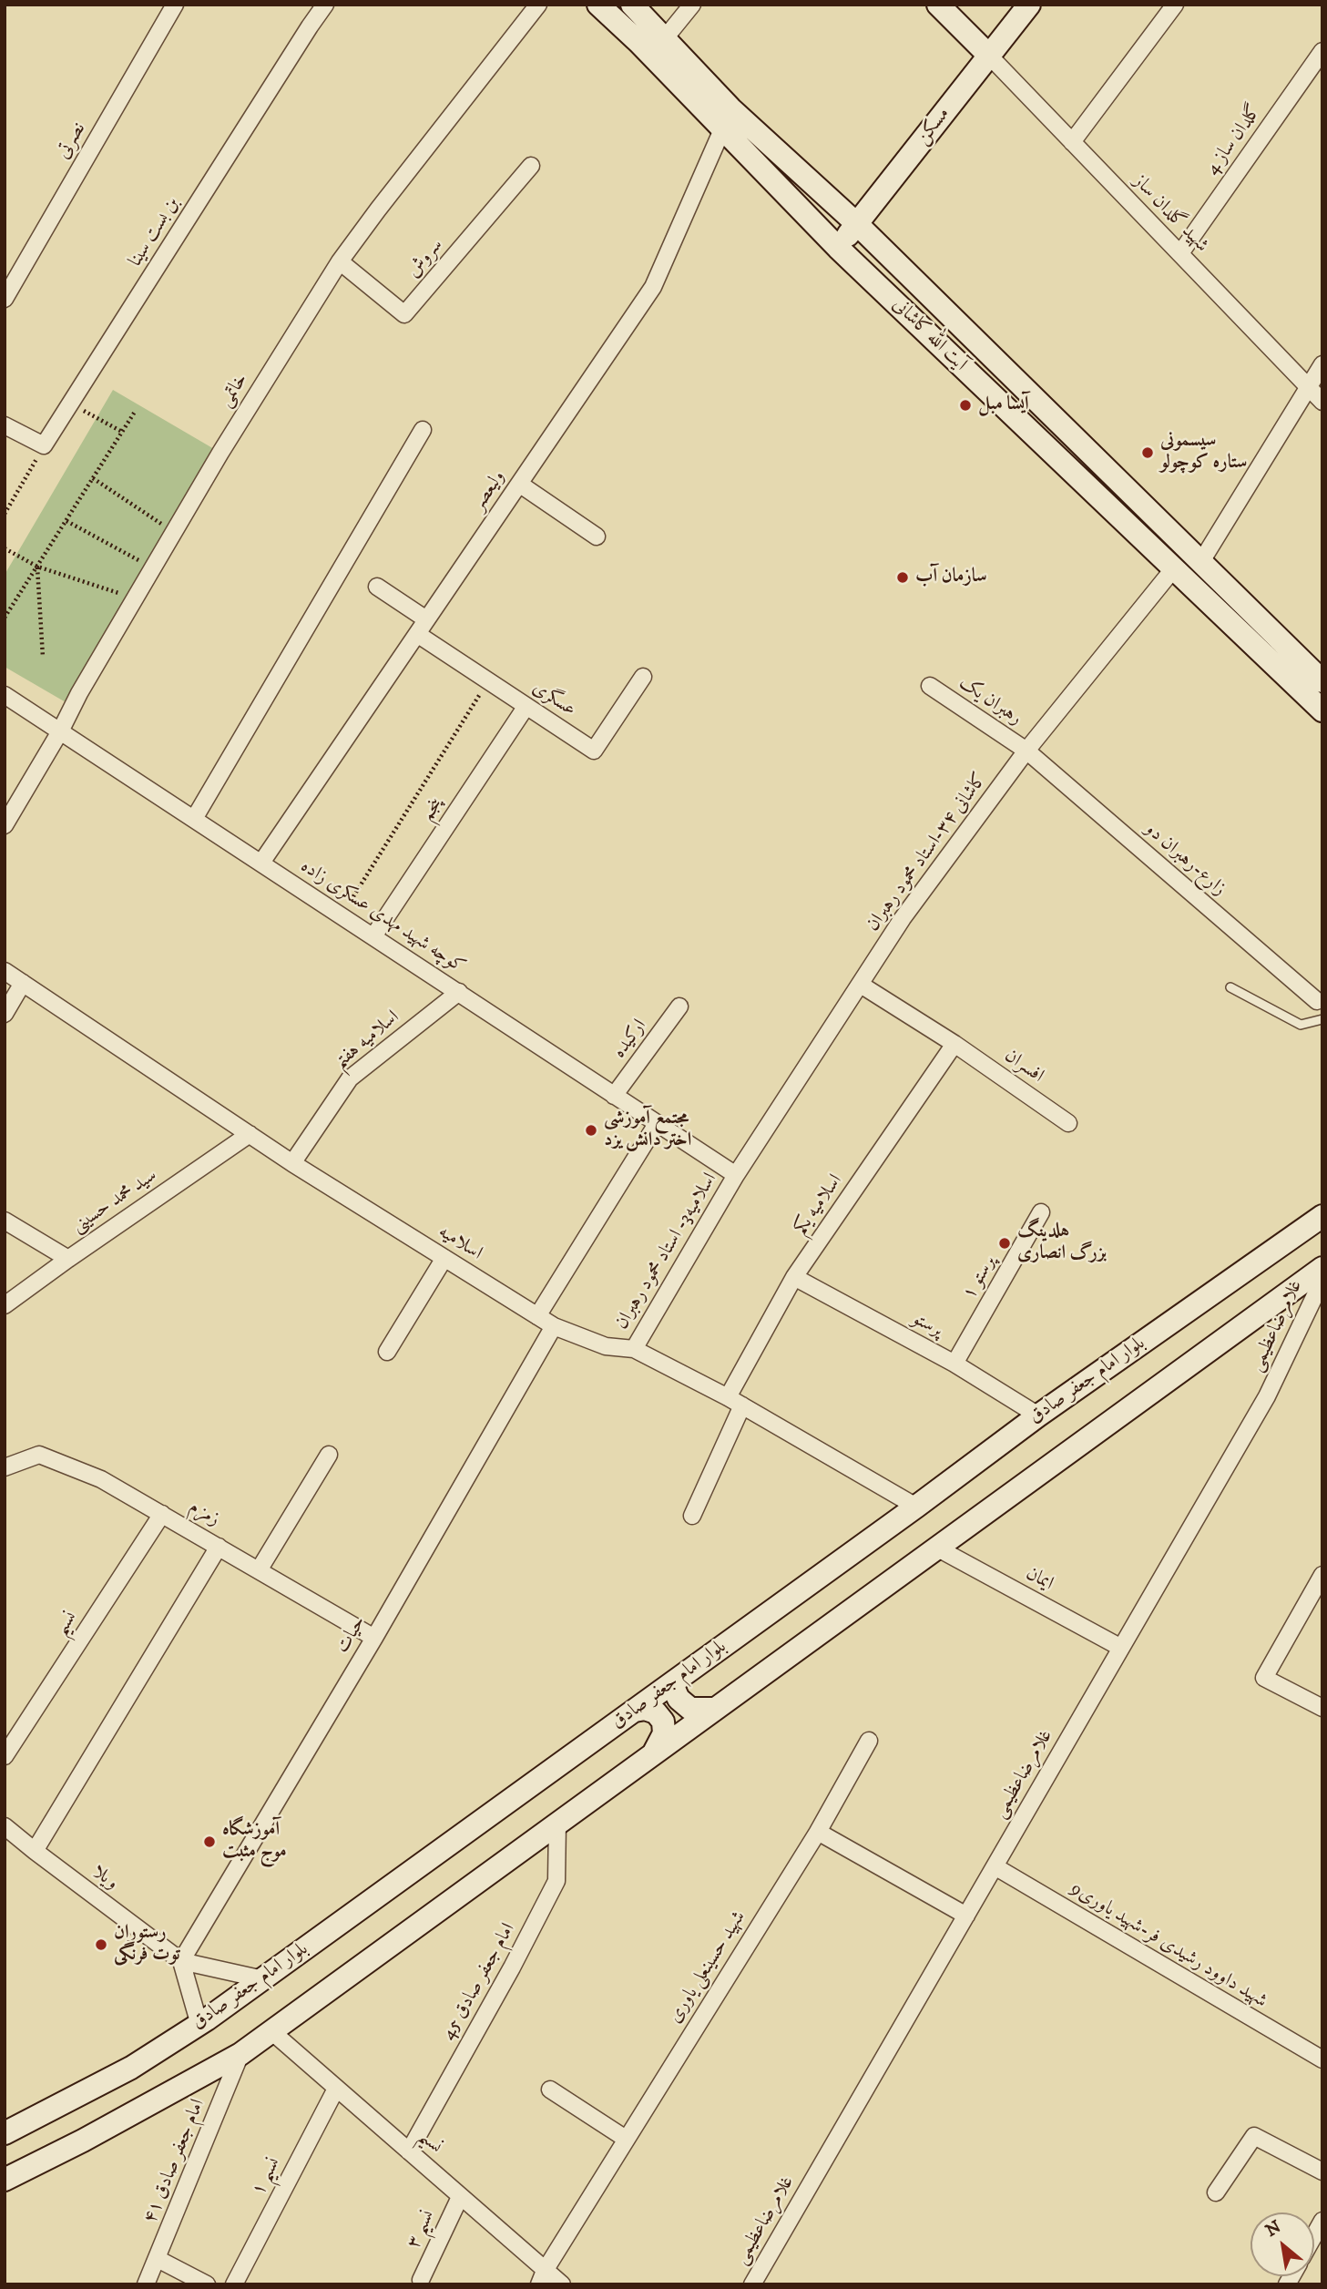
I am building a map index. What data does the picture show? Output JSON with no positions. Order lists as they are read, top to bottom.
{
  "streets": {
    "main road": ["مسکن", "آیت الله کاشانی", "بلوار امام جعفر صادق"],
    "street": [
      "گلدان ساز 4",
      "نصرتی",
      "شهید گلدان ساز",
      "بن بست سینا",
      "سروش",
      "خاتمی",
      "ولیعصر",
      "عسگری",
      "رهبران یک",
      "پنجم",
      "کاشانی ۳۴-استاد محمود رهبران",
      "زارع-رهبران دو",
      "کوچه شهید مهدی عسکری زاده",
      "ارکیده",
      "اسلامیه هفتم",
      "افسران",
      "سید محمد حسینی",
      "اسلامیه یکم",
      "اسلامیه",
      "اسلامیه3- استاد محمود رهبران",
      "پرستو ۱",
      "پرستو",
      "غلامرضاعظیمی",
      "زمزم",
      "ایمان",
      "نسیم",
      "حیات",
      "ویلا",
      "شهید داوود رشیدی فر-شهید یاوری9",
      "شهید حسینعلی یاوری",
      "امام جعفر صادق 45",
      "امام جعفر صادق ۴۱",
      "نسیم ۱",
      "نسیم ۳"
    ]
  },
  "crossings": [
    ["مسکن", "شهید گلدان ساز"],
    ["مسکن", "آیت الله کاشانی"],
    ["گلدان ساز 4", "شهید گلدان ساز"],
    ["سروش", "خاتمی"],
    ["آیت الله کاشانی", "ولیعصر"],
    ["آیت الله کاشانی", "کاشانی ۳۴-استاد محمود رهبران"],
    ["خاتمی", "کوچه شهید مهدی عسکری زاده"],
    ["ولیعصر", "عسگری"],
    ["ولیعصر", "کوچه شهید مهدی عسکری زاده"],
    ["عسگری", "پنجم"],
    ["رهبران یک", "کاشانی ۳۴-استاد محمود رهبران"],
    ["رهبران یک", "زارع-رهبران دو"],
    ["پنجم", "کوچه شهید مهدی عسکری زاده"],
    ["کاشانی ۳۴-استاد محمود رهبران", "زارع-رهبران دو"],
    ["کاشانی ۳۴-استاد محمود رهبران", "کوچه شهید مهدی عسکری زاده"],
    ["کاشانی ۳۴-استاد محمود رهبران", "افسران"],
    ["کاشانی ۳۴-استاد محمود رهبران", "اسلامیه3- استاد محمود رهبران"],
    ["کوچه شهید مهدی عسکری زاده", "ارکیده"],
    ["کوچه شهید مهدی عسکری زاده", "اسلامیه هفتم"],
    ["کوچه شهید مهدی عسکری زاده", "اسلامیه3- استاد محمود رهبران"],
    ["اسلامیه هفتم", "اسلامیه"],
    ["افسران", "اسلامیه یکم"],
    ["سید محمد حسینی", "اسلامیه"],
    ["اسلامیه یکم", "اسلامیه"],
    ["اسلامیه یکم", "پرستو"],
    ["اسلامیه", "اسلامیه3- استاد محمود رهبران"],
    ["اسلامیه", "بلوار امام جعفر صادق"],
    ["اسلامیه", "حیات"],
    ["پرستو ۱", "پرستو"],
    ["پرستو", "بلوار امام جعفر صادق"],
    ["غلامرضاعظیمی", "ایمان"],
    ["غلامرضاعظیمی", "شهید داوود رشیدی فر-شهید یاوری9"],
    ["بلوار امام جعفر صادق", "ویلا"],
    ["زمزم", "نسیم"],
    ["زمزم", "حیات"],
    ["نسیم", "شهید حسینعلی یاوری"],
    ["نسیم", "امام جعفر صادق 45"],
    ["نسیم", "نسیم ۱"],
    ["نسیم", "نسیم ۳"],
    ["حیات", "ویلا"]
  ],
  "places": [
    "آیسا مبل",
    "سیسمونی ستاره کوچولو",
    "سازمان آب",
    "مجتمع آموزشی اختر دانش یزد",
    "هلدینگ بزرگ انصاری",
    "آموزشگاه موج مثبت",
    "رستوران توت فرنگی"
  ],
  "north": "top left"
}
